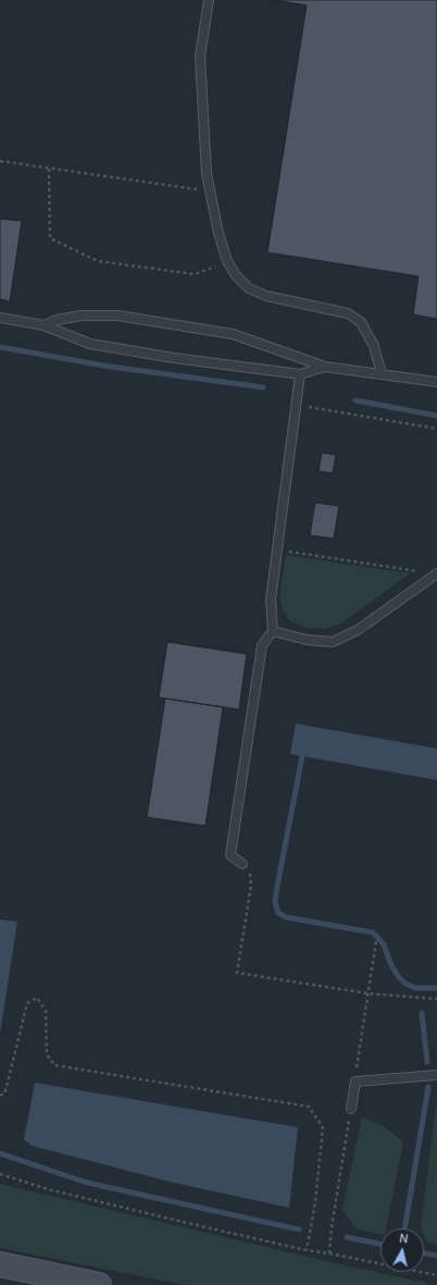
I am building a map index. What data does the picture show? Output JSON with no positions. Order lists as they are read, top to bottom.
{
  "north": "top"
}
